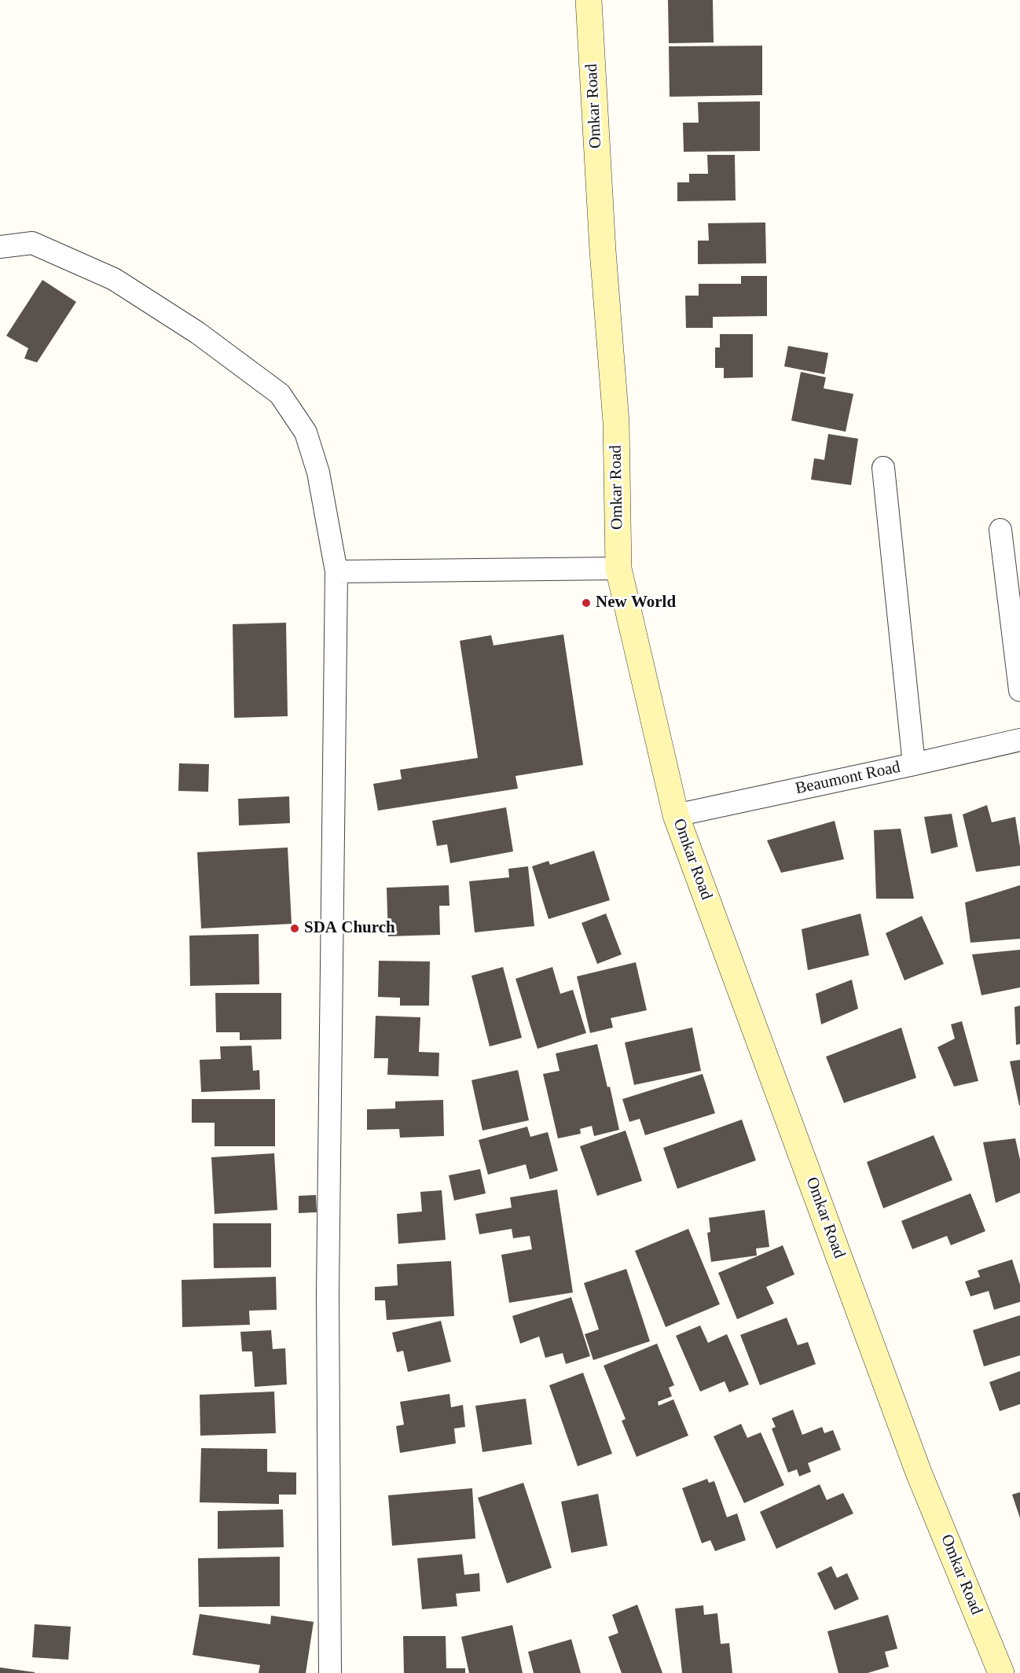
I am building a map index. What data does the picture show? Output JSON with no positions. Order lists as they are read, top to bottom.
{
  "streets": {
    "street": ["Omkar Road", "Beaumont Road"]
  },
  "crossings": [
    ["Omkar Road", "Beaumont Road"]
  ],
  "places": ["New World", "SDA Church"]
}
